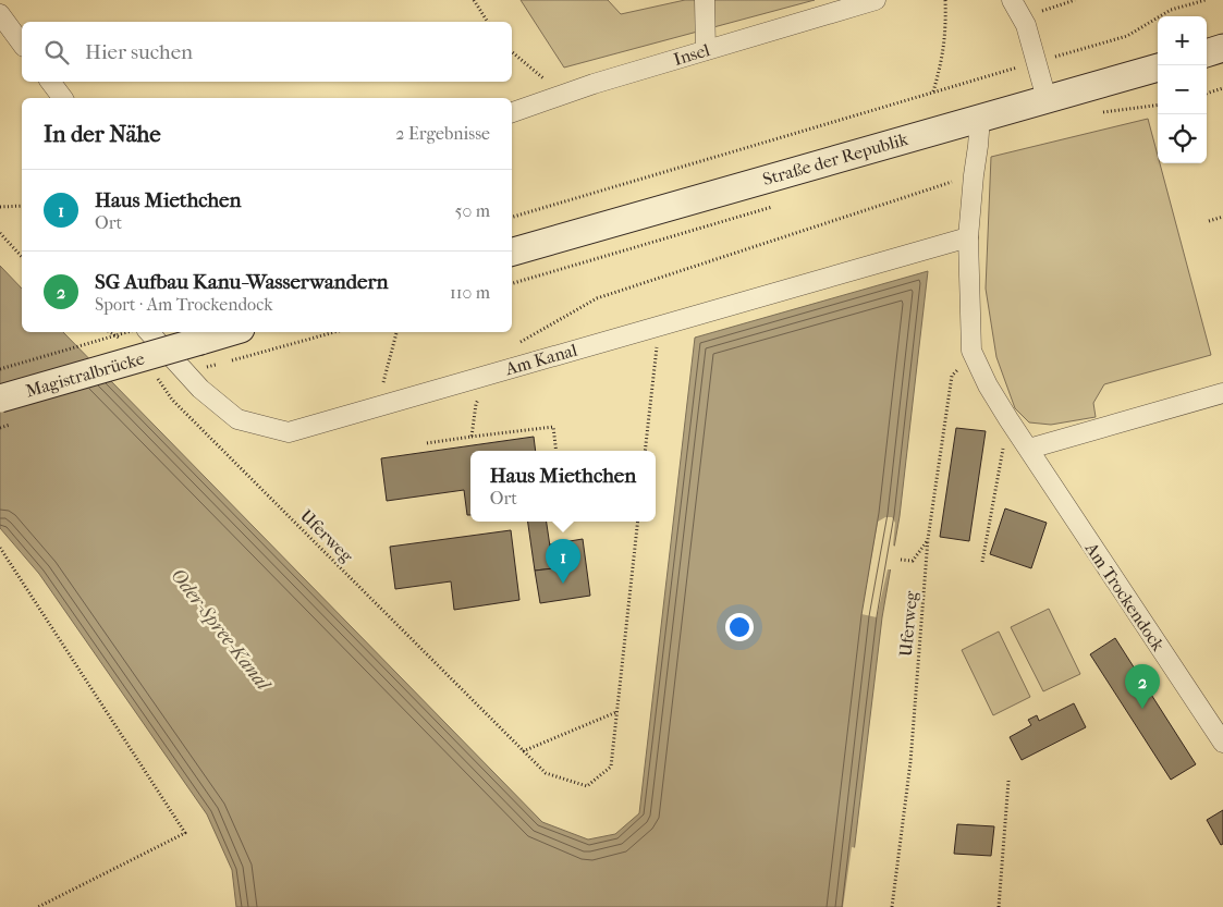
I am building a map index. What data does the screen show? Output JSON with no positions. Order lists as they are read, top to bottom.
{
  "streets": {
    "main road": ["Straße der Republik", "Magistralbrücke"],
    "street": ["Insel", "Am Kanal", "Am Trockendock"],
    "path": ["Uferweg"]
  },
  "crossings": [
    ["Straße der Republik", "Am Trockendock"],
    ["Am Kanal", "Am Trockendock"],
    ["Uferweg", "Am Trockendock"]
  ],
  "water": ["Oder-Spree-Kanal"],
  "page": {
    "map_buttons": ["+", "−"],
    "search": "Hier suchen",
    "heading": ["In der Nähe", "2 Ergebnisse"],
    "list": [
      {
        "mark": "1",
        "name": "Haus Miethchen",
        "note": "Ort",
        "value": "50 m"
      },
      {
        "mark": "2",
        "name": "SG Aufbau Kanu-Wasserwandern",
        "note": "Sport · Am Trockendock",
        "value": "110 m"
      }
    ],
    "popup": ["Haus Miethchen", "Ort"],
    "pins": ["1", "2"]
  }
}
